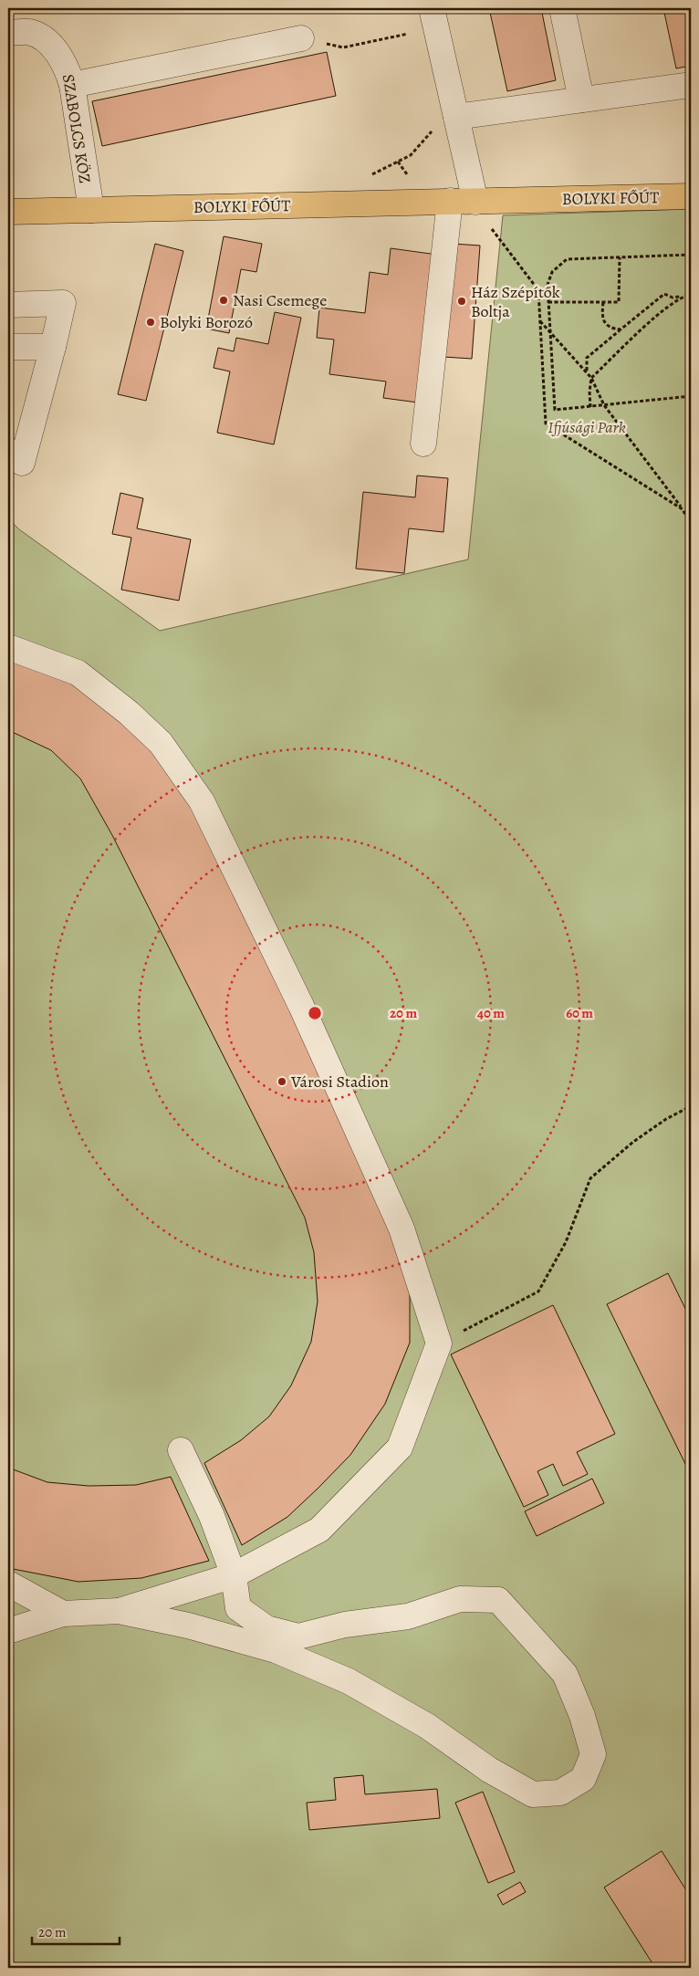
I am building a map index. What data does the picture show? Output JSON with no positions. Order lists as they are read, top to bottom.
{
  "streets": {
    "main road": ["BOLYKI FŐÚT"],
    "street": ["SZABOLCS KÖZ"]
  },
  "crossings": [
    ["SZABOLCS KÖZ", "BOLYKI FŐÚT"]
  ],
  "parks": ["Ifjúsági Park"],
  "places": [
    "Nasi Csemege",
    "Ház Szépítők Boltja",
    "Bolyki Borozó",
    "Városi Stadion"
  ],
  "scale_bar": "20 m",
  "rings": ["20 m", "40 m", "60 m"]
}
